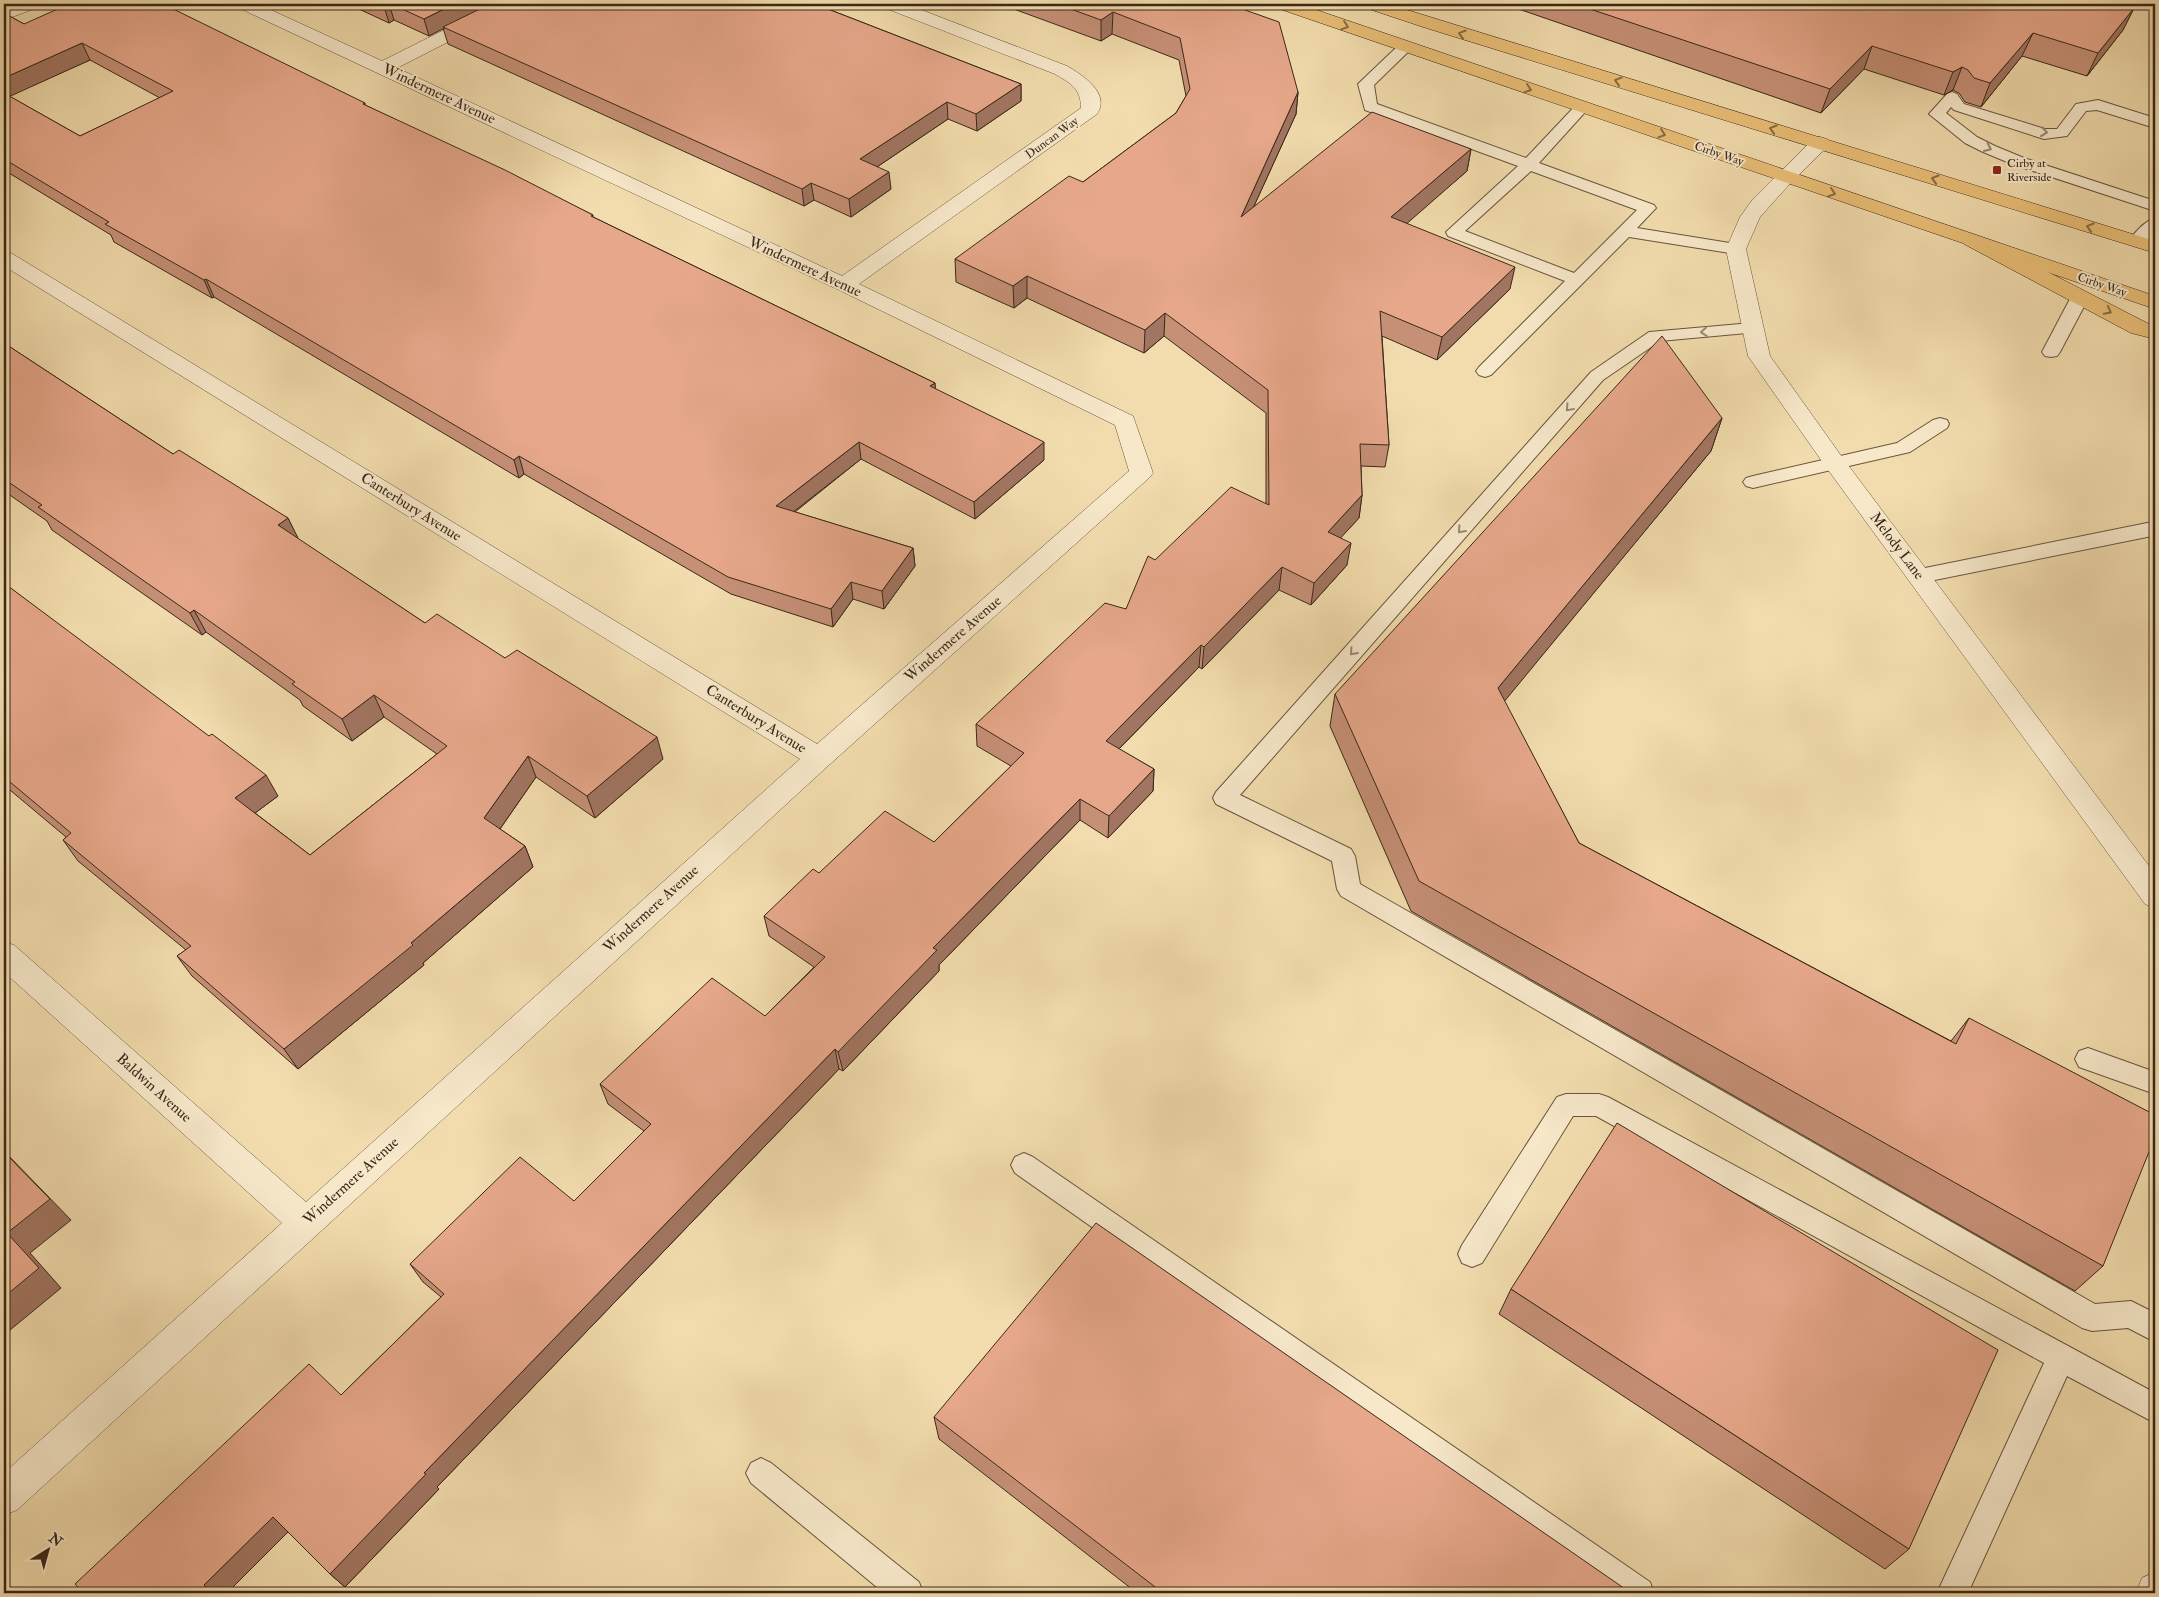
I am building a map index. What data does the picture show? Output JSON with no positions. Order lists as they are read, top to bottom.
{
  "streets": {
    "main road": ["Cirby Way"],
    "street": [
      "Windermere Avenue",
      "Duncan Way",
      "Canterbury Avenue",
      "Melody Lane",
      "Baldwin Avenue"
    ]
  },
  "crossings": [
    ["Windermere Avenue", "Duncan Way"],
    ["Windermere Avenue", "Canterbury Avenue"],
    ["Windermere Avenue", "Baldwin Avenue"]
  ],
  "places": {
    "transit": ["Cirby at Riverside"]
  },
  "north": "top right"
}
